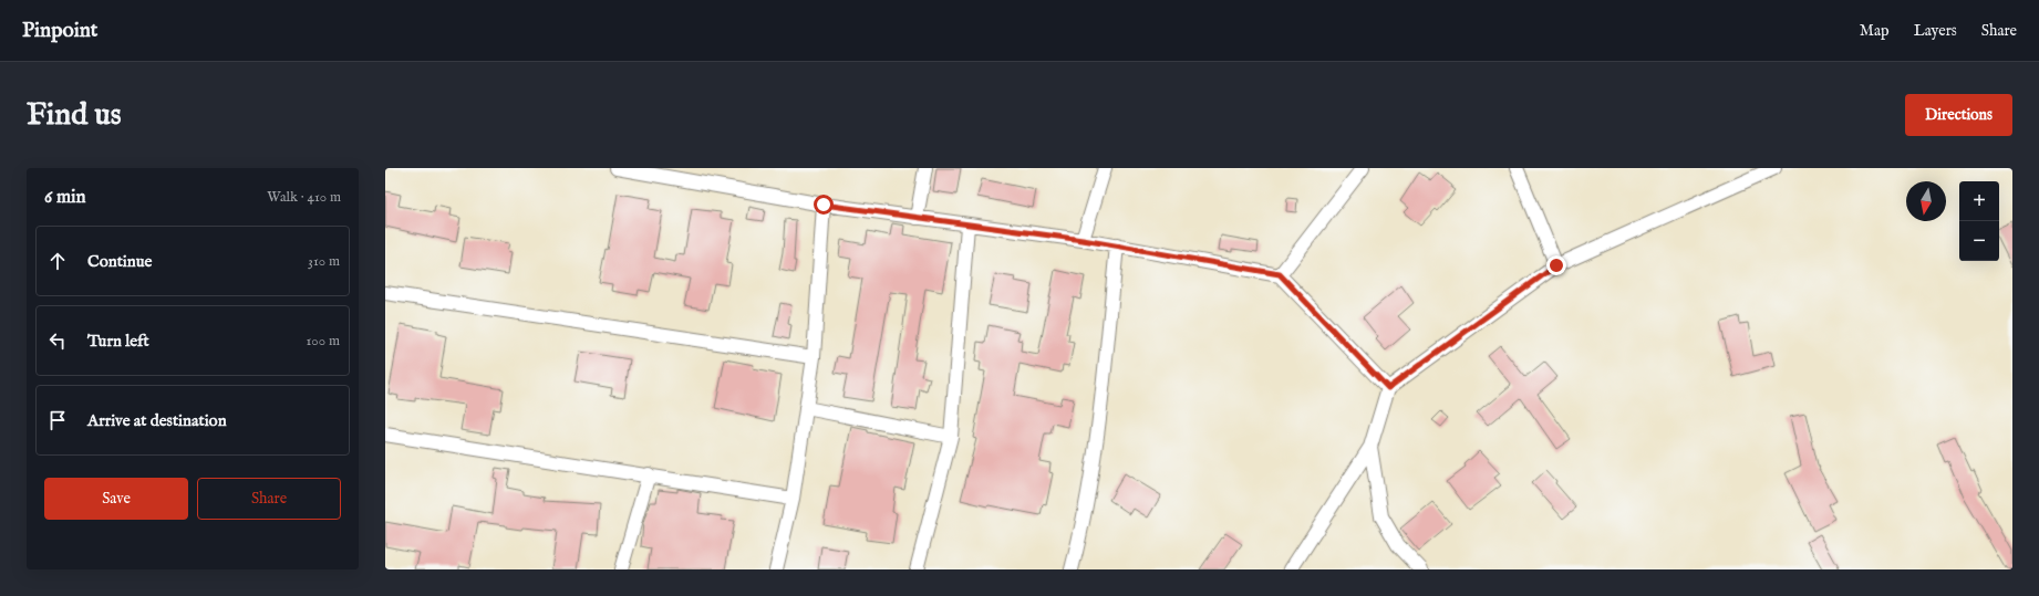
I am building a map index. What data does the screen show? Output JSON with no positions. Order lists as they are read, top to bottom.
{
  "north": "bottom",
  "page": {
    "header": "Pinpoint",
    "nav": ["Map", "Layers", "Share"],
    "buttons": [
      "Directions",
      ["Save", "Share"]
    ],
    "title": "Find us",
    "heading": ["6 min", "Walk · 410 m"],
    "map_buttons": ["+", "−"],
    "list": [
      ["Continue", "310 m"],
      ["Turn left", "100 m"],
      "Arrive at destination"
    ]
  }
}
